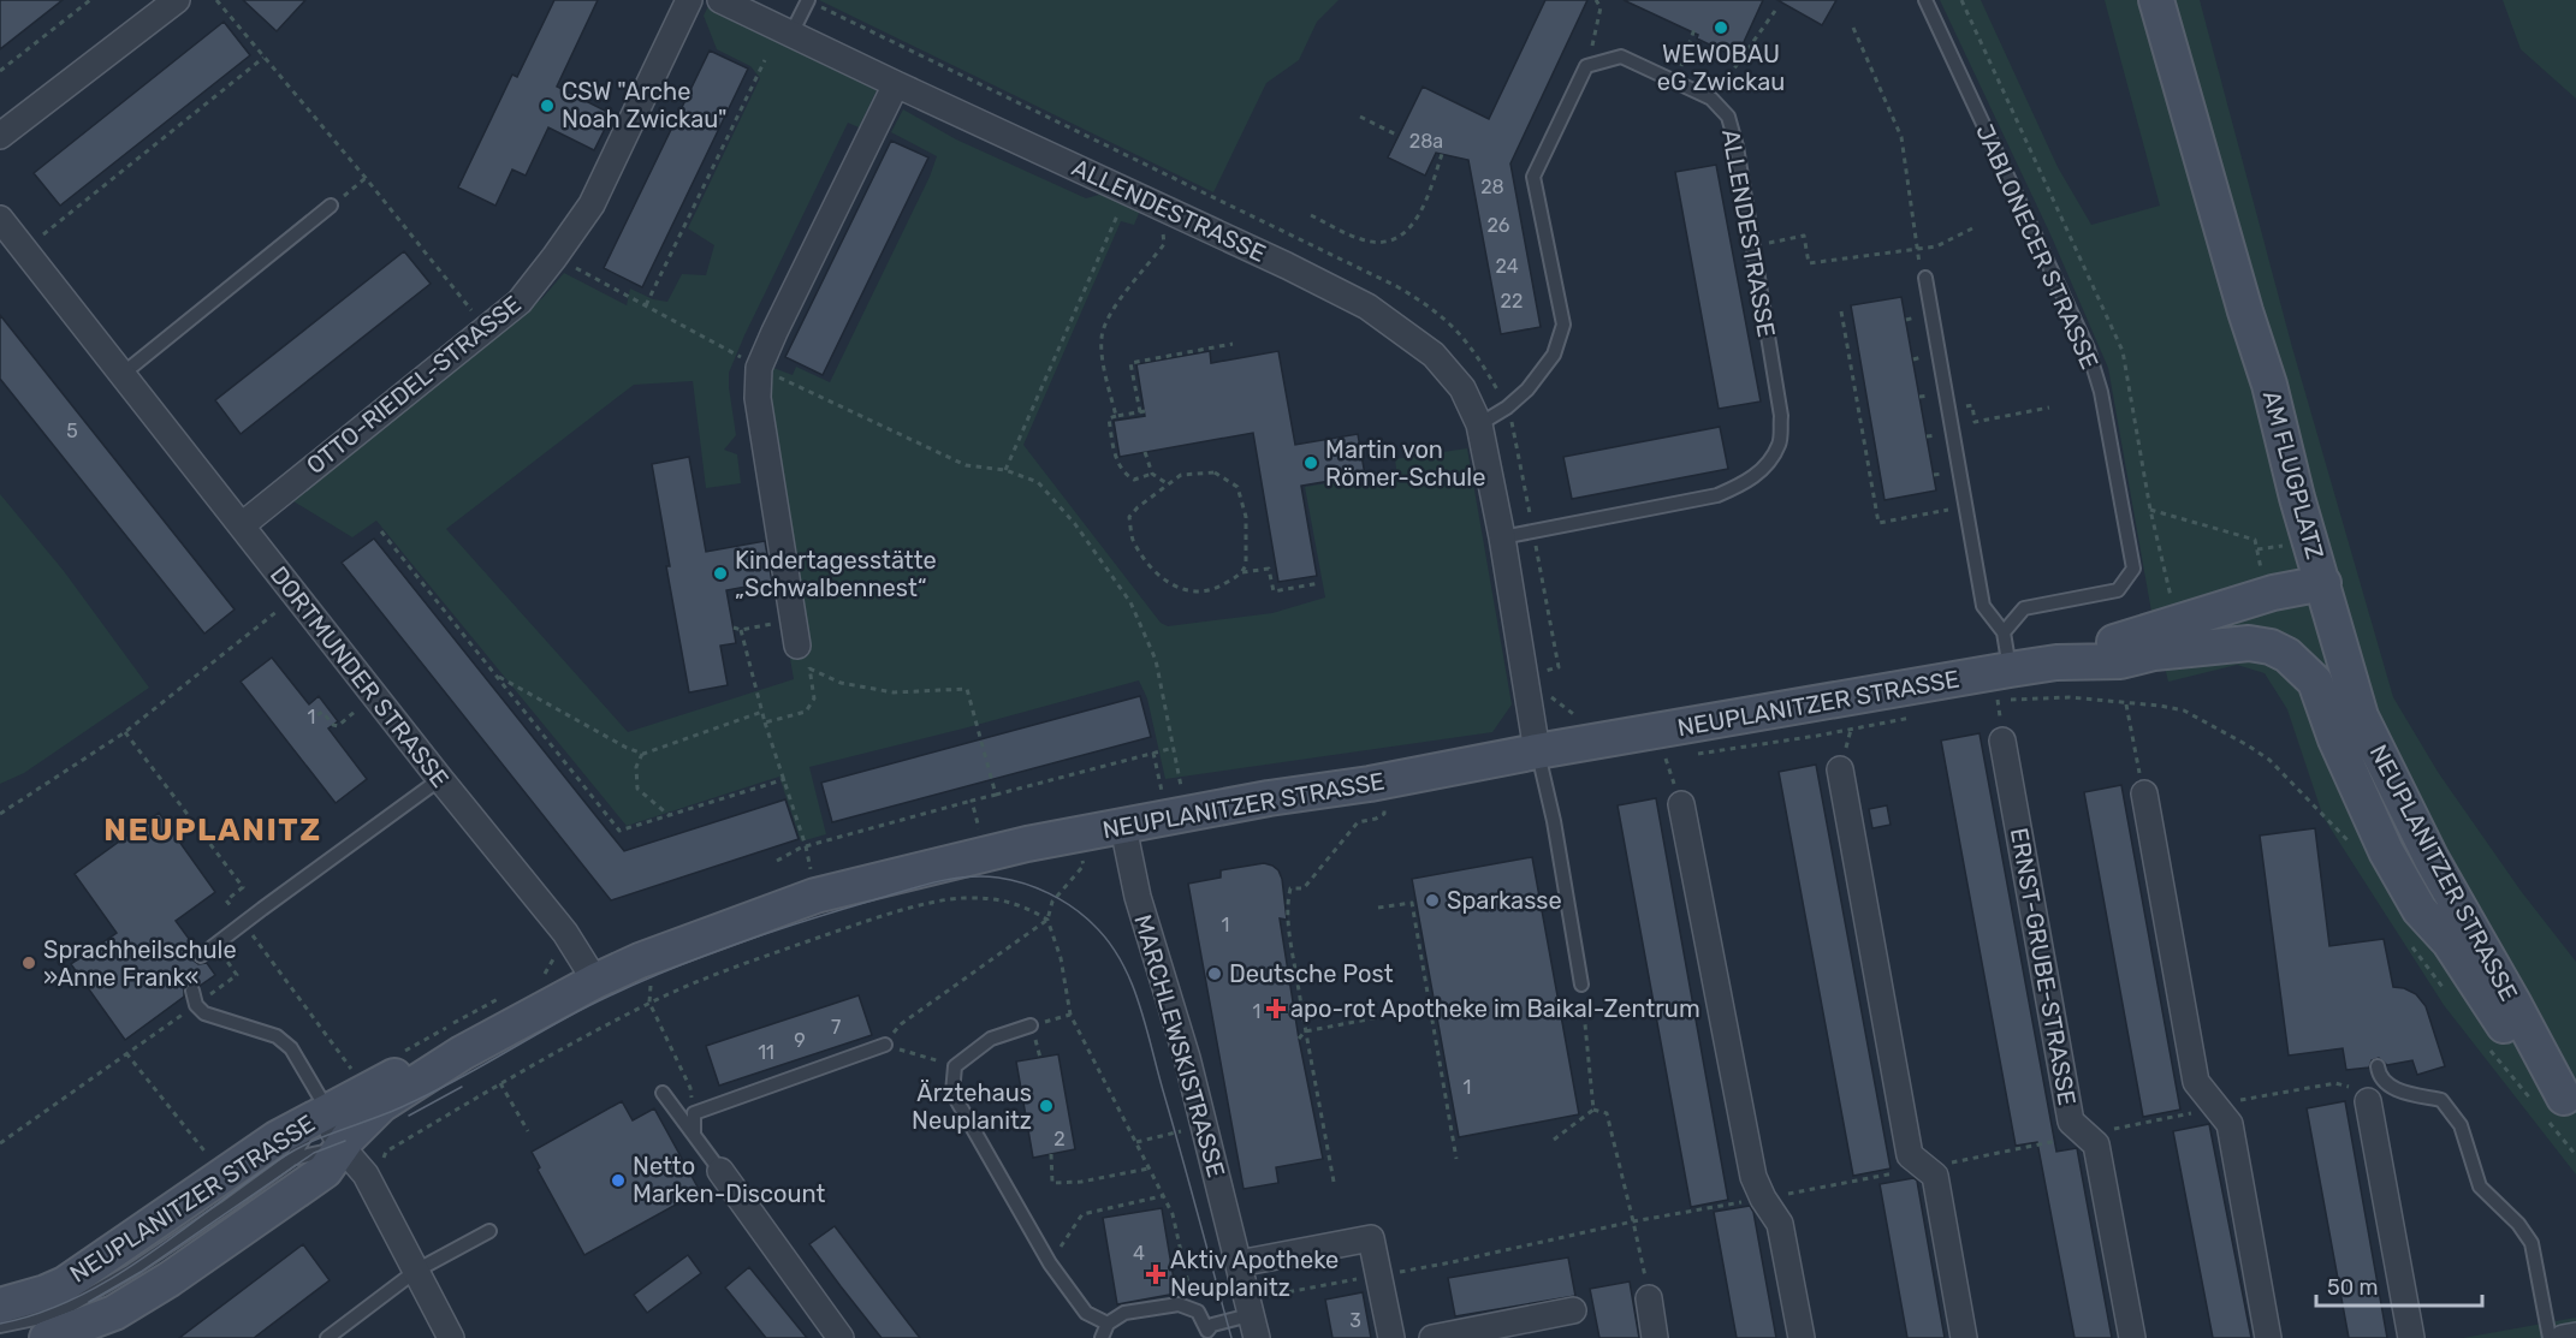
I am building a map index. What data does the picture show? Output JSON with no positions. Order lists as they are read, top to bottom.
{
  "streets": {
    "street": [
      "ALLENDESTRASSE",
      "OTTO-RIEDEL-STRASSE",
      "AM FLUGPLATZ",
      "DORTMUNDER STRASSE",
      "NEUPLANITZER STRASSE",
      "ERNST-GRUBE-STRASSE",
      "MARCHLEWSKISTRASSE"
    ],
    "lane": ["JABLONECER STRASSE"]
  },
  "crossings": [
    ["ALLENDESTRASSE", "NEUPLANITZER STRASSE"],
    ["OTTO-RIEDEL-STRASSE", "DORTMUNDER STRASSE"],
    ["AM FLUGPLATZ", "NEUPLANITZER STRASSE"],
    ["DORTMUNDER STRASSE", "NEUPLANITZER STRASSE"],
    ["NEUPLANITZER STRASSE", "MARCHLEWSKISTRASSE"]
  ],
  "districts": ["NEUPLANITZ"],
  "places": {
    "other": [
      "WEWOBAU eG Zwickau",
      "CSW \"Arche Noah Zwickau\"",
      "Martin von Römer-Schule",
      "Kindertagesstätte „Schwalbennest“",
      "Sparkasse",
      "Sprachheilschule »Anne Frank«",
      "Deutsche Post",
      "Ärztehaus Neuplanitz",
      "Netto Marken-Discount"
    ],
    "health": ["apo-rot Apotheke im Baikal-Zentrum", "Aktiv Apotheke Neuplanitz"]
  },
  "house_numbers": [
    "28a",
    "28",
    "26",
    "24",
    "22",
    "5",
    "1",
    "1",
    "1",
    "7",
    "9",
    "11",
    "1",
    "2",
    "4",
    "3"
  ],
  "scale_bar": "50 m"
}
